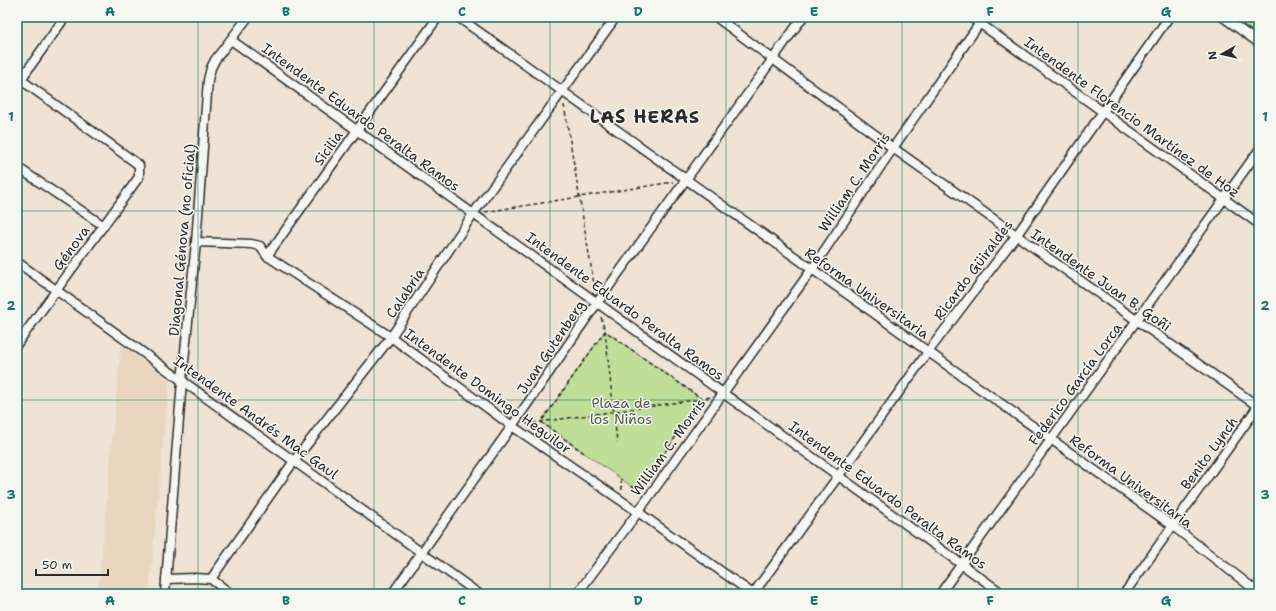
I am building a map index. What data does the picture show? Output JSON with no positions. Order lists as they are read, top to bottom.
{
  "streets": {
    "street": [
      "Intendente Eduardo Peralta Ramos",
      "Intendente Florencio Martínez de Hoz",
      "Sicilia",
      "William C. Morris",
      "Diagonal Génova (no oficial)",
      "Génova",
      "Ricardo Güiraldes",
      "Intendente Juan B. Goñi",
      "Calabria",
      "Reforma Universitaria",
      "Juan Gutenberg",
      "Federico García Lorca",
      "Intendente Domingo Heguilor",
      "Intendente Andrés Mac Gaul",
      "Benito Lynch"
    ]
  },
  "crossings": [
    ["Intendente Eduardo Peralta Ramos", "Sicilia"],
    ["Intendente Eduardo Peralta Ramos", "William C. Morris"],
    ["Intendente Eduardo Peralta Ramos", "Diagonal Génova (no oficial)"],
    ["Intendente Eduardo Peralta Ramos", "Ricardo Güiraldes"],
    ["Intendente Eduardo Peralta Ramos", "Calabria"],
    ["Intendente Eduardo Peralta Ramos", "Juan Gutenberg"],
    ["Intendente Eduardo Peralta Ramos", "Federico García Lorca"],
    ["Intendente Florencio Martínez de Hoz", "William C. Morris"],
    ["Intendente Florencio Martínez de Hoz", "Ricardo Güiraldes"],
    ["Intendente Florencio Martínez de Hoz", "Federico García Lorca"],
    ["Sicilia", "Intendente Domingo Heguilor"],
    ["William C. Morris", "Intendente Juan B. Goñi"],
    ["William C. Morris", "Reforma Universitaria"],
    ["William C. Morris", "Intendente Domingo Heguilor"],
    ["Diagonal Génova (no oficial)", "Intendente Domingo Heguilor"],
    ["Diagonal Génova (no oficial)", "Intendente Andrés Mac Gaul"],
    ["Génova", "Intendente Andrés Mac Gaul"],
    ["Ricardo Güiraldes", "Intendente Juan B. Goñi"],
    ["Ricardo Güiraldes", "Reforma Universitaria"],
    ["Ricardo Güiraldes", "Intendente Domingo Heguilor"],
    ["Intendente Juan B. Goñi", "Juan Gutenberg"],
    ["Intendente Juan B. Goñi", "Federico García Lorca"],
    ["Intendente Juan B. Goñi", "Benito Lynch"],
    ["Calabria", "Reforma Universitaria"],
    ["Calabria", "Intendente Domingo Heguilor"],
    ["Calabria", "Intendente Andrés Mac Gaul"],
    ["Reforma Universitaria", "Juan Gutenberg"],
    ["Reforma Universitaria", "Federico García Lorca"],
    ["Reforma Universitaria", "Benito Lynch"],
    ["Juan Gutenberg", "Intendente Domingo Heguilor"],
    ["Juan Gutenberg", "Intendente Andrés Mac Gaul"]
  ],
  "districts": ["LAS HERAS"],
  "parks": ["Plaza de los Niños"],
  "scale_bar": "50 m",
  "north": "left",
  "grid": {
    "columns": [
      "A",
      "B",
      "C",
      "D",
      "E",
      "F",
      "G"
    ],
    "rows": ["1", "2", "3"]
  }
}
